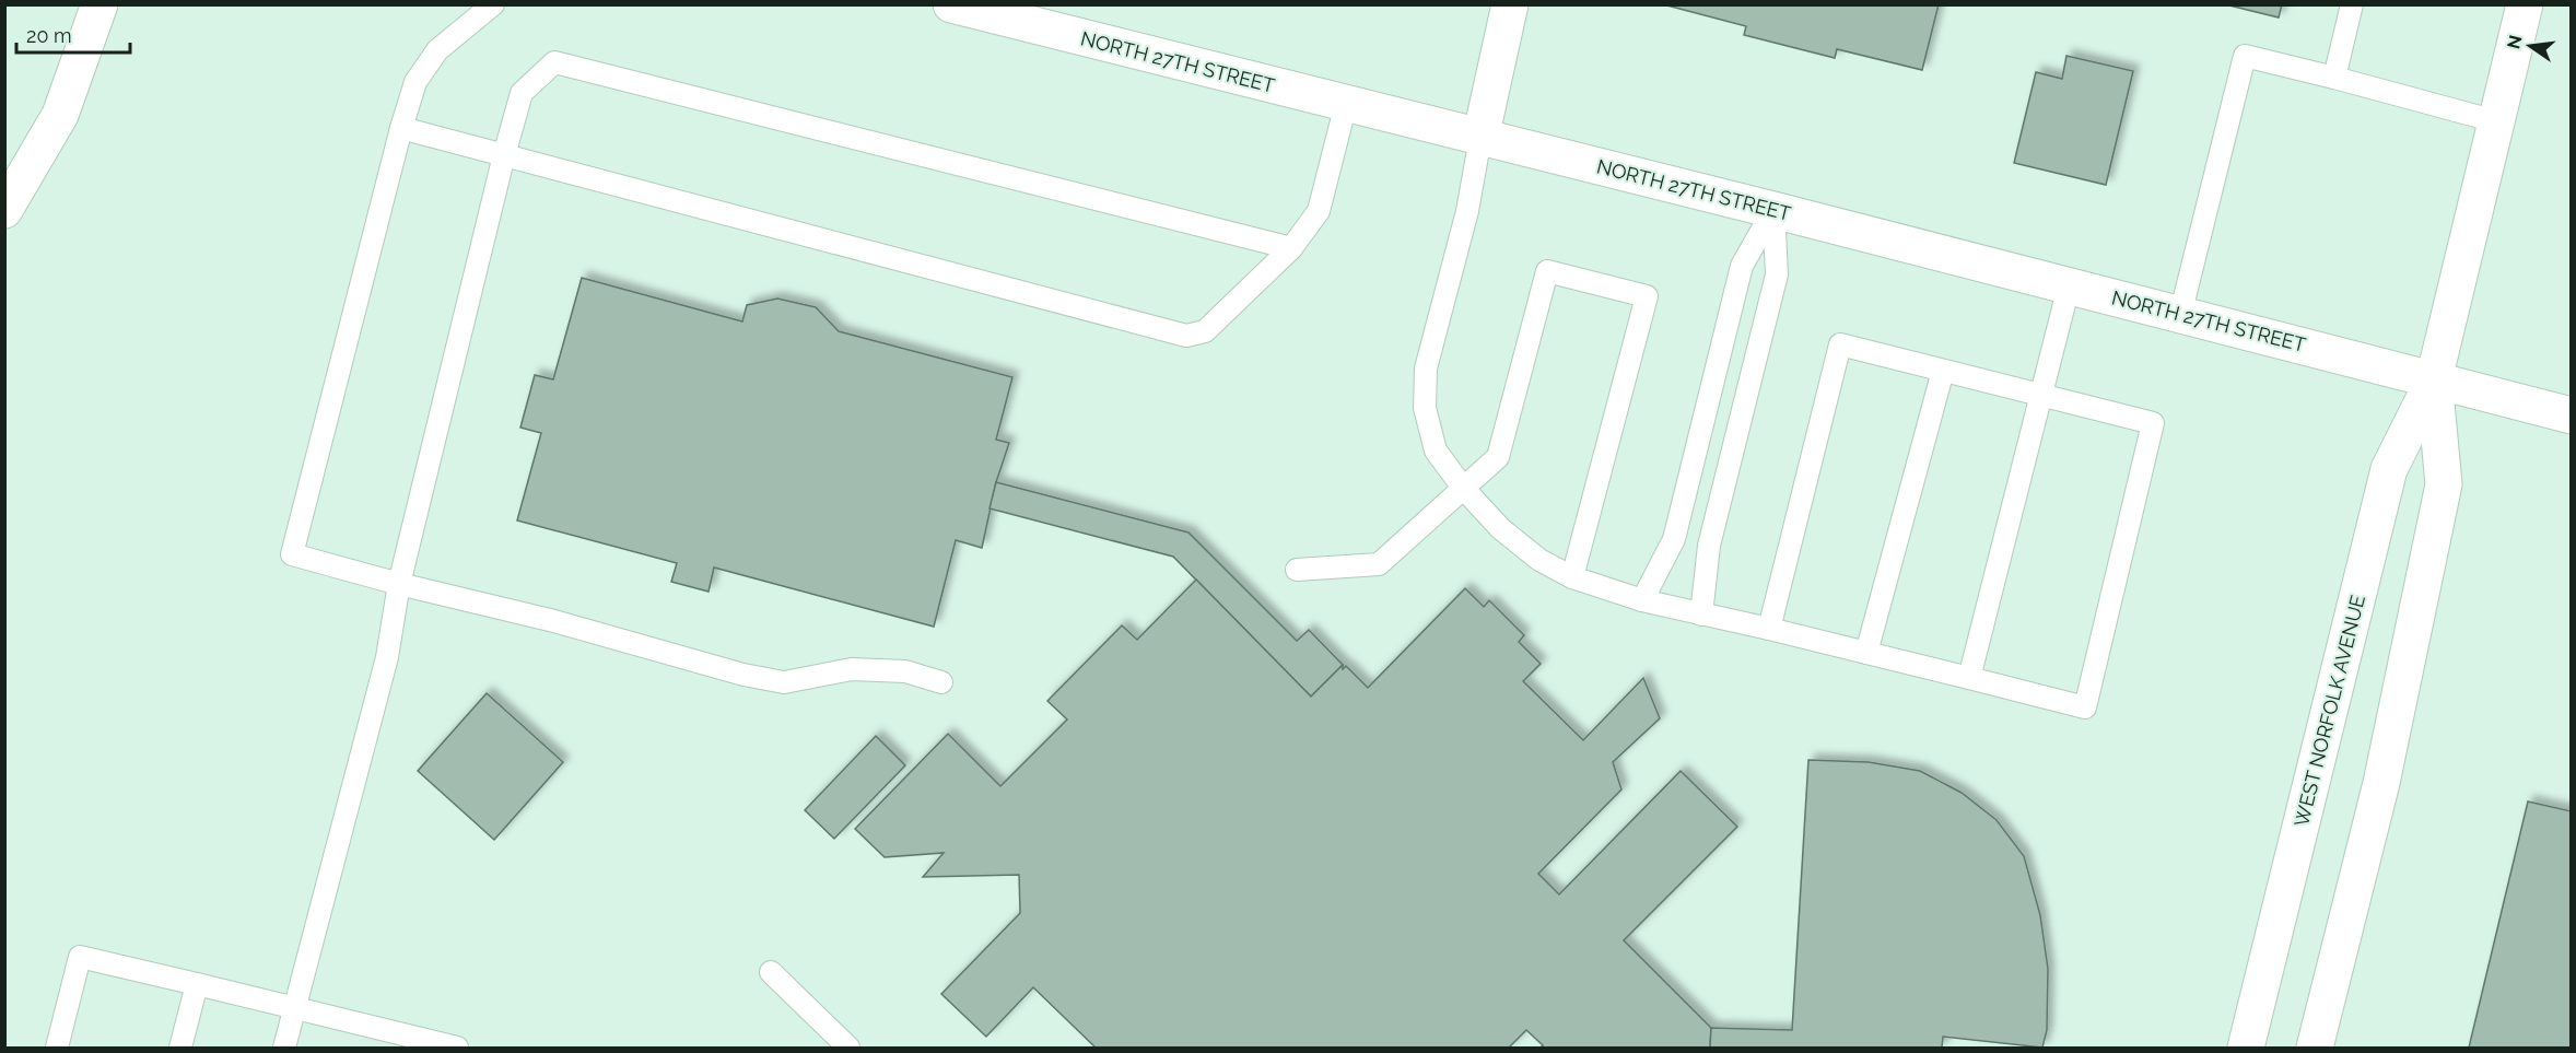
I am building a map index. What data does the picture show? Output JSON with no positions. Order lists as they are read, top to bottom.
{
  "streets": {
    "street": ["NORTH 27TH STREET", "WEST NORFOLK AVENUE"]
  },
  "crossings": [
    ["NORTH 27TH STREET", "WEST NORFOLK AVENUE"]
  ],
  "scale_bar": "20 m",
  "north": "left"
}
